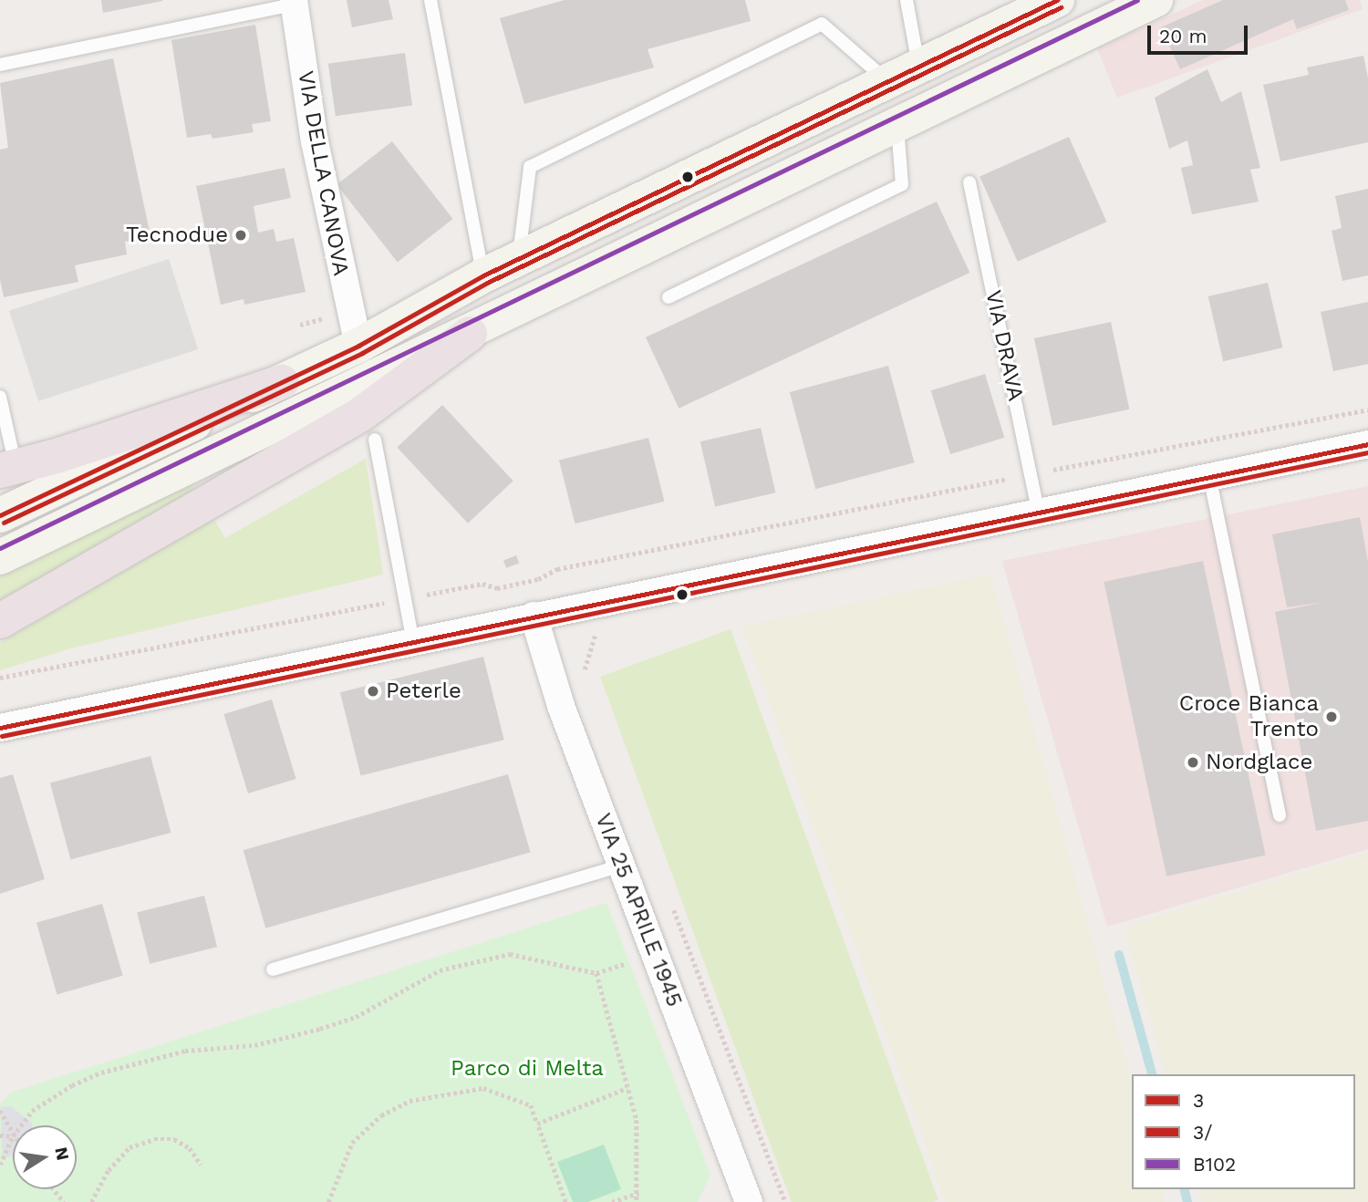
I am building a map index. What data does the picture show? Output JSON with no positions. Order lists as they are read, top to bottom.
{
  "streets": {
    "street": ["VIA DELLA CANOVA", "VIA 25 APRILE 1945"],
    "lane": ["VIA DRAVA"]
  },
  "parks": ["Parco di Melta"],
  "places": [
    "Tecnodue",
    "Peterle",
    "Croce Bianca Trento",
    "Nordglace"
  ],
  "lines": ["transit line 3", "transit line B102", "transit line 3/"],
  "legend": ["3", "3/", "B102"],
  "scale_bar": "20 m",
  "north": "right"
}
